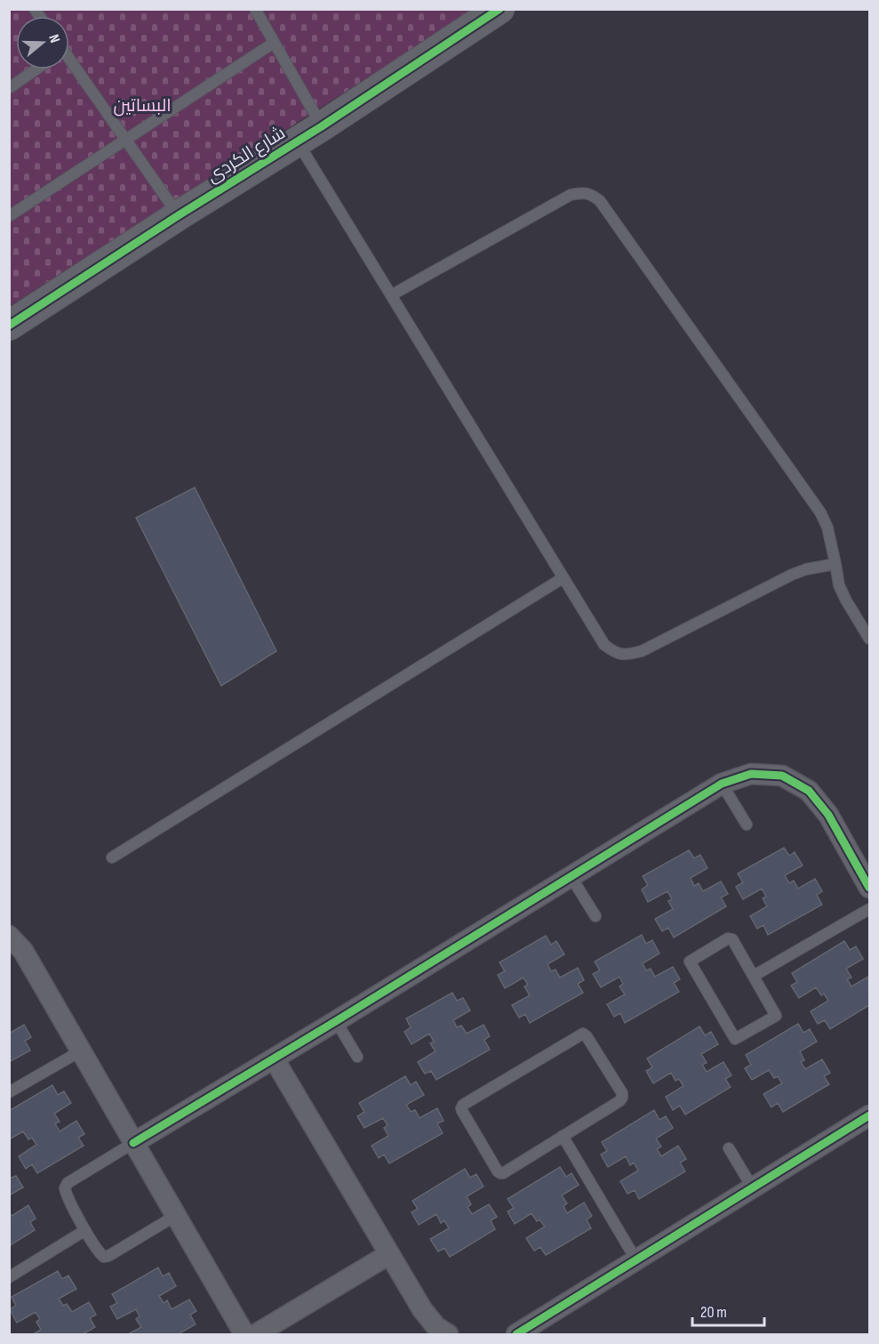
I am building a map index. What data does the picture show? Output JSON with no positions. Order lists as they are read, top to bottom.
{
  "streets": {
    "street": ["شارع الكردى"]
  },
  "parks": ["البساتين"],
  "scale_bar": "20 m",
  "north": "right"
}
